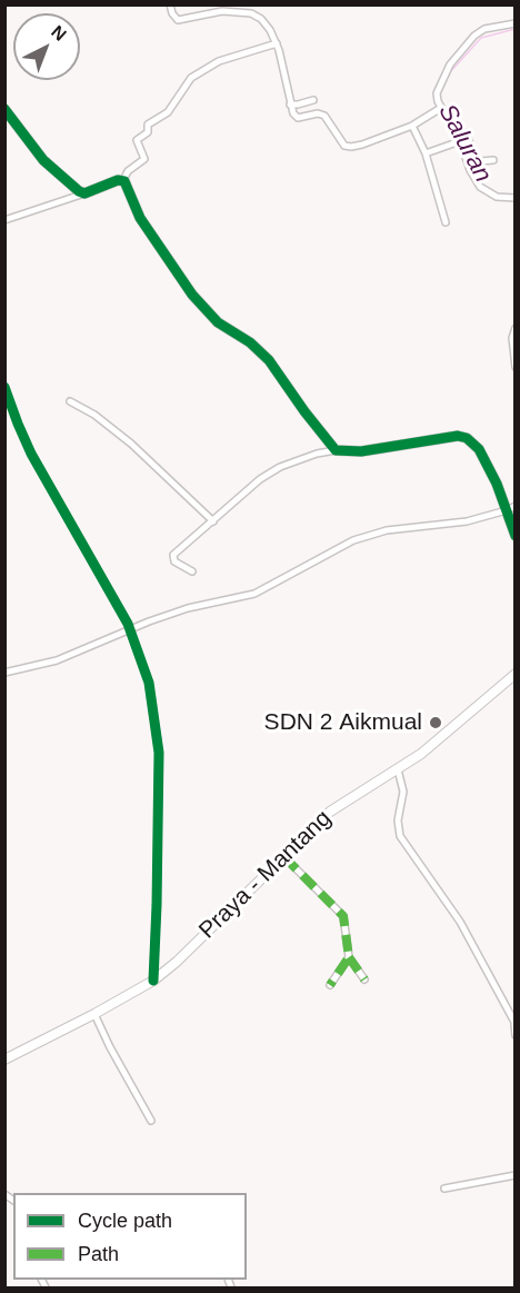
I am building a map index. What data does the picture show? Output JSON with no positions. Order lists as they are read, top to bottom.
{
  "streets": {
    "main road": ["Praya - Mantang"]
  },
  "water": ["Saluran"],
  "places": ["SDN 2 Aikmual"],
  "legend": ["Cycle path", "Path"],
  "north": "top right"
}
